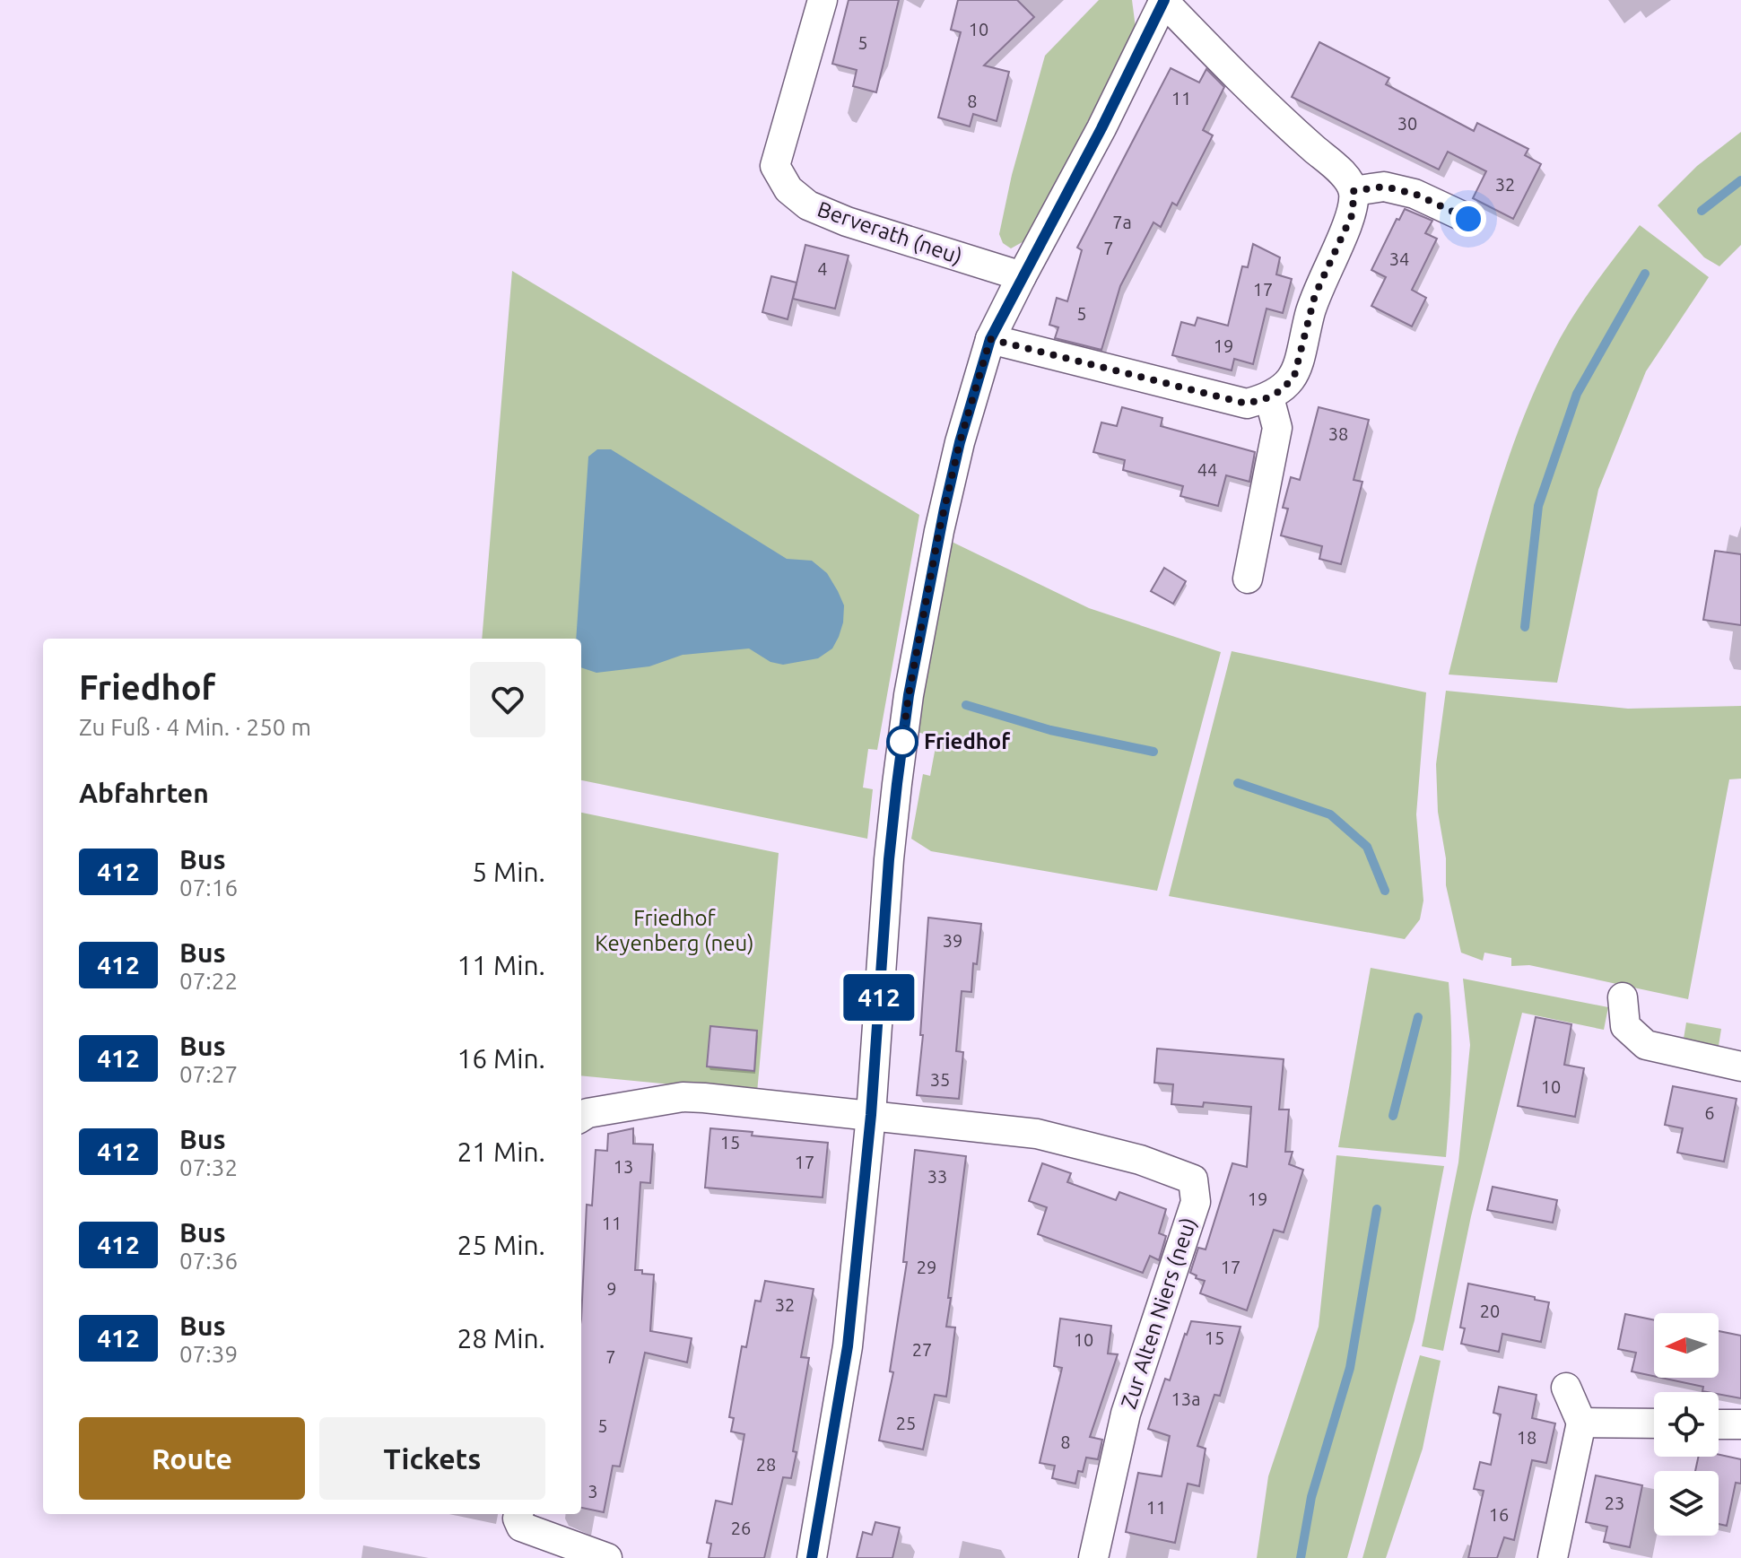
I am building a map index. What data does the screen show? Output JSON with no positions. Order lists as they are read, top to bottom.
{
  "streets": {
    "street": ["Berverath (neu)", "Zur Alten Niers (neu)"]
  },
  "parks": ["Friedhof Keyenberg (neu)"],
  "places": ["Friedhof"],
  "lines": ["bus line 412"],
  "house_numbers": [
    "10",
    "5",
    "11",
    "8",
    "30",
    "32",
    "7a",
    "7",
    "34",
    "4",
    "17",
    "5",
    "19",
    "38",
    "44",
    "39",
    "35",
    "10",
    "6",
    "15",
    "17",
    "13",
    "33",
    "19",
    "11",
    "29",
    "17",
    "9",
    "32",
    "20",
    "15",
    "10",
    "27",
    "7",
    "13a",
    "25",
    "5",
    "18",
    "8",
    "28",
    "3",
    "23",
    "11",
    "16",
    "26"
  ],
  "north": "left",
  "page": {
    "on_map": "412",
    "heading": [
      ["Friedhof", "Zu Fuß · 4 Min. · 250 m"],
      "Abfahrten"
    ],
    "list": [
      {
        "mark": "412",
        "name": "Bus",
        "note": "07:16",
        "value": "5 Min."
      },
      {
        "mark": "412",
        "name": "Bus",
        "note": "07:22",
        "value": "11 Min."
      },
      {
        "mark": "412",
        "name": "Bus",
        "note": "07:27",
        "value": "16 Min."
      },
      {
        "mark": "412",
        "name": "Bus",
        "note": "07:32",
        "value": "21 Min."
      },
      {
        "mark": "412",
        "name": "Bus",
        "note": "07:36",
        "value": "25 Min."
      },
      {
        "mark": "412",
        "name": "Bus",
        "note": "07:39",
        "value": "28 Min."
      }
    ],
    "buttons": ["Route", "Tickets"]
  }
}
